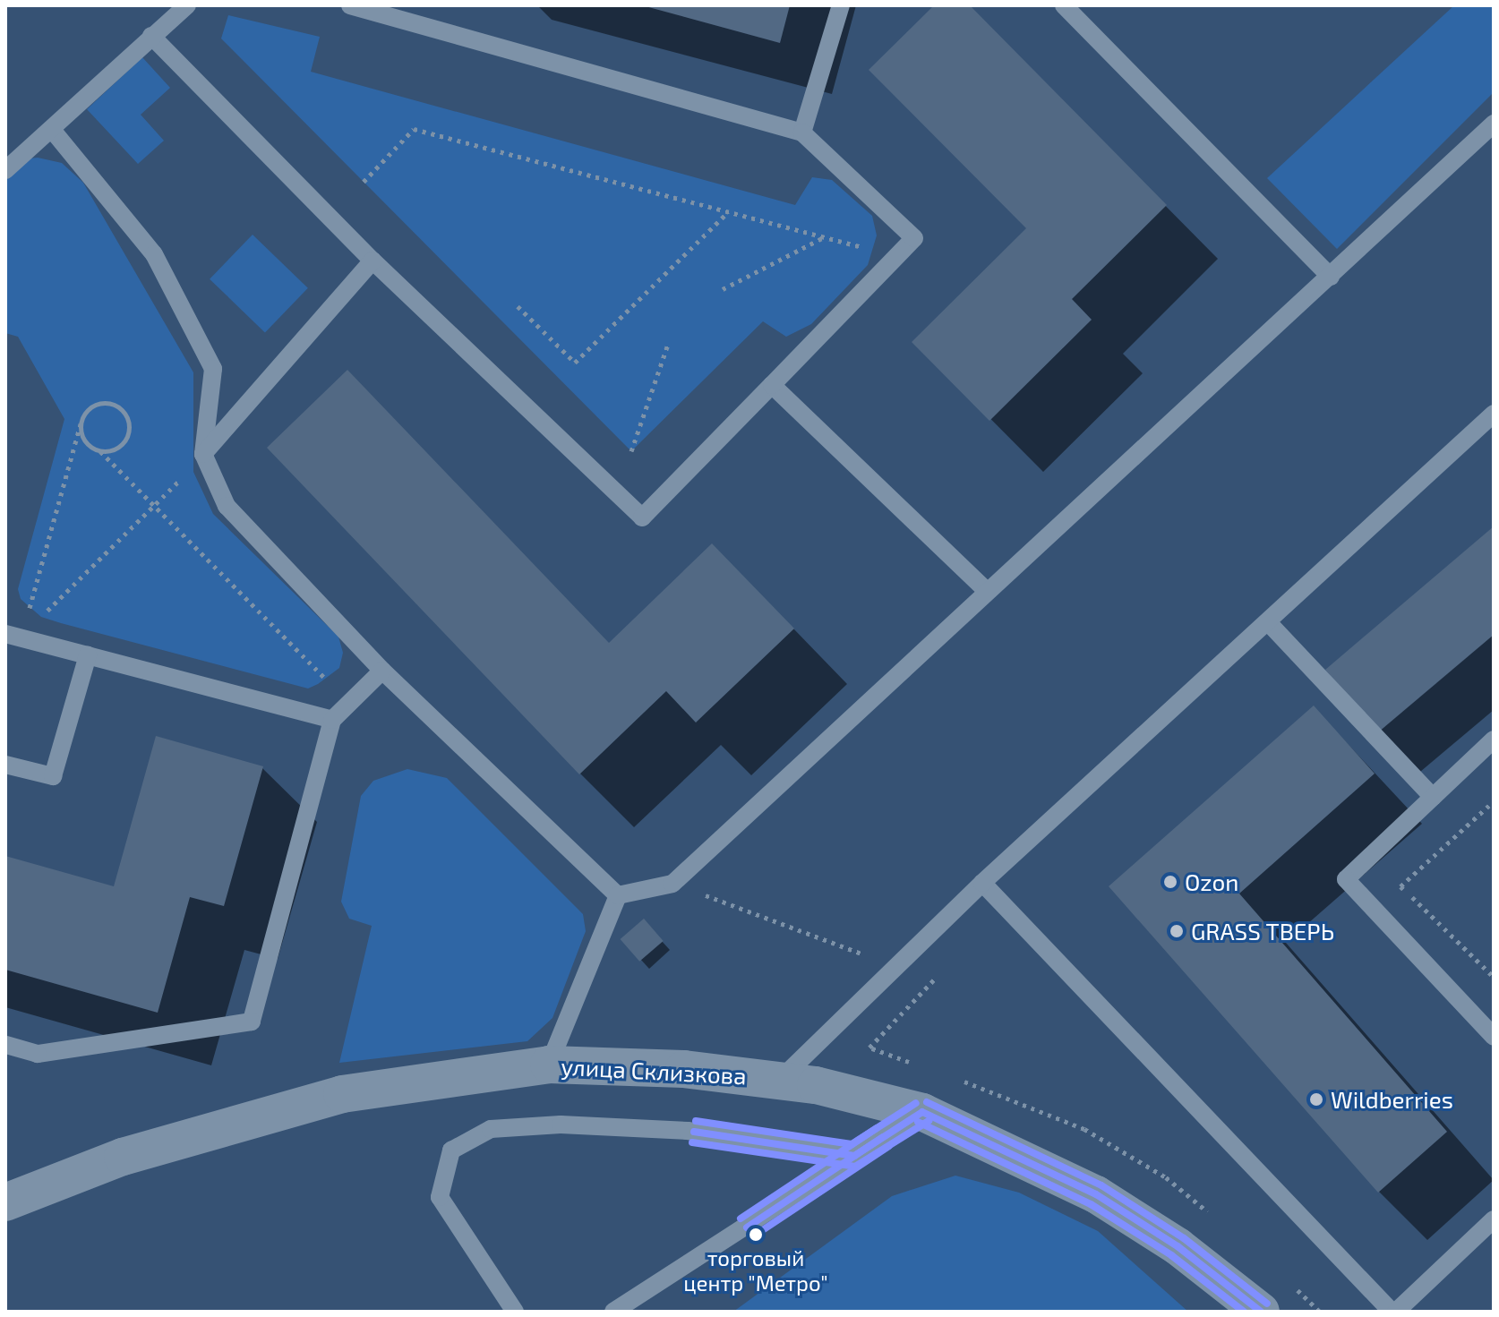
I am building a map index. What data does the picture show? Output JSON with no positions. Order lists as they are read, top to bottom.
{
  "streets": {
    "street": ["улица Склизкова"]
  },
  "places": [
    "Ozon",
    "GRASS ТВЕРЬ",
    "Wildberries",
    "торговый центр \"Метро\""
  ]
}
